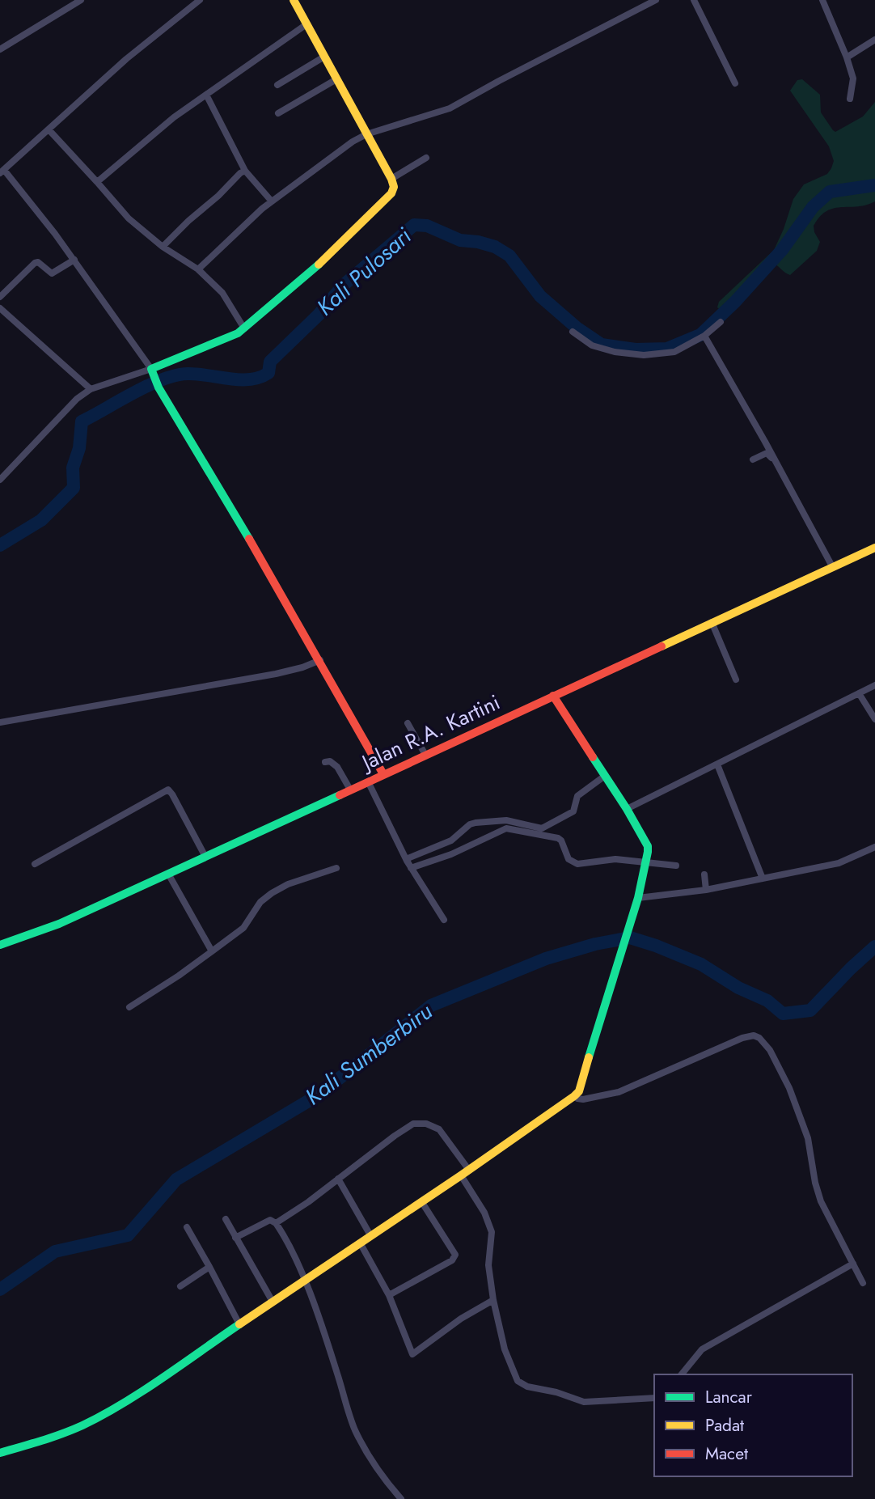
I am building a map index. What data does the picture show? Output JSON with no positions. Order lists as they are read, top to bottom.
{
  "streets": {
    "street": ["Jalan R.A. Kartini"]
  },
  "water": ["Kali Pulosari", "Kali Sumberbiru"],
  "legend": ["Lancar", "Padat", "Macet"]
}
